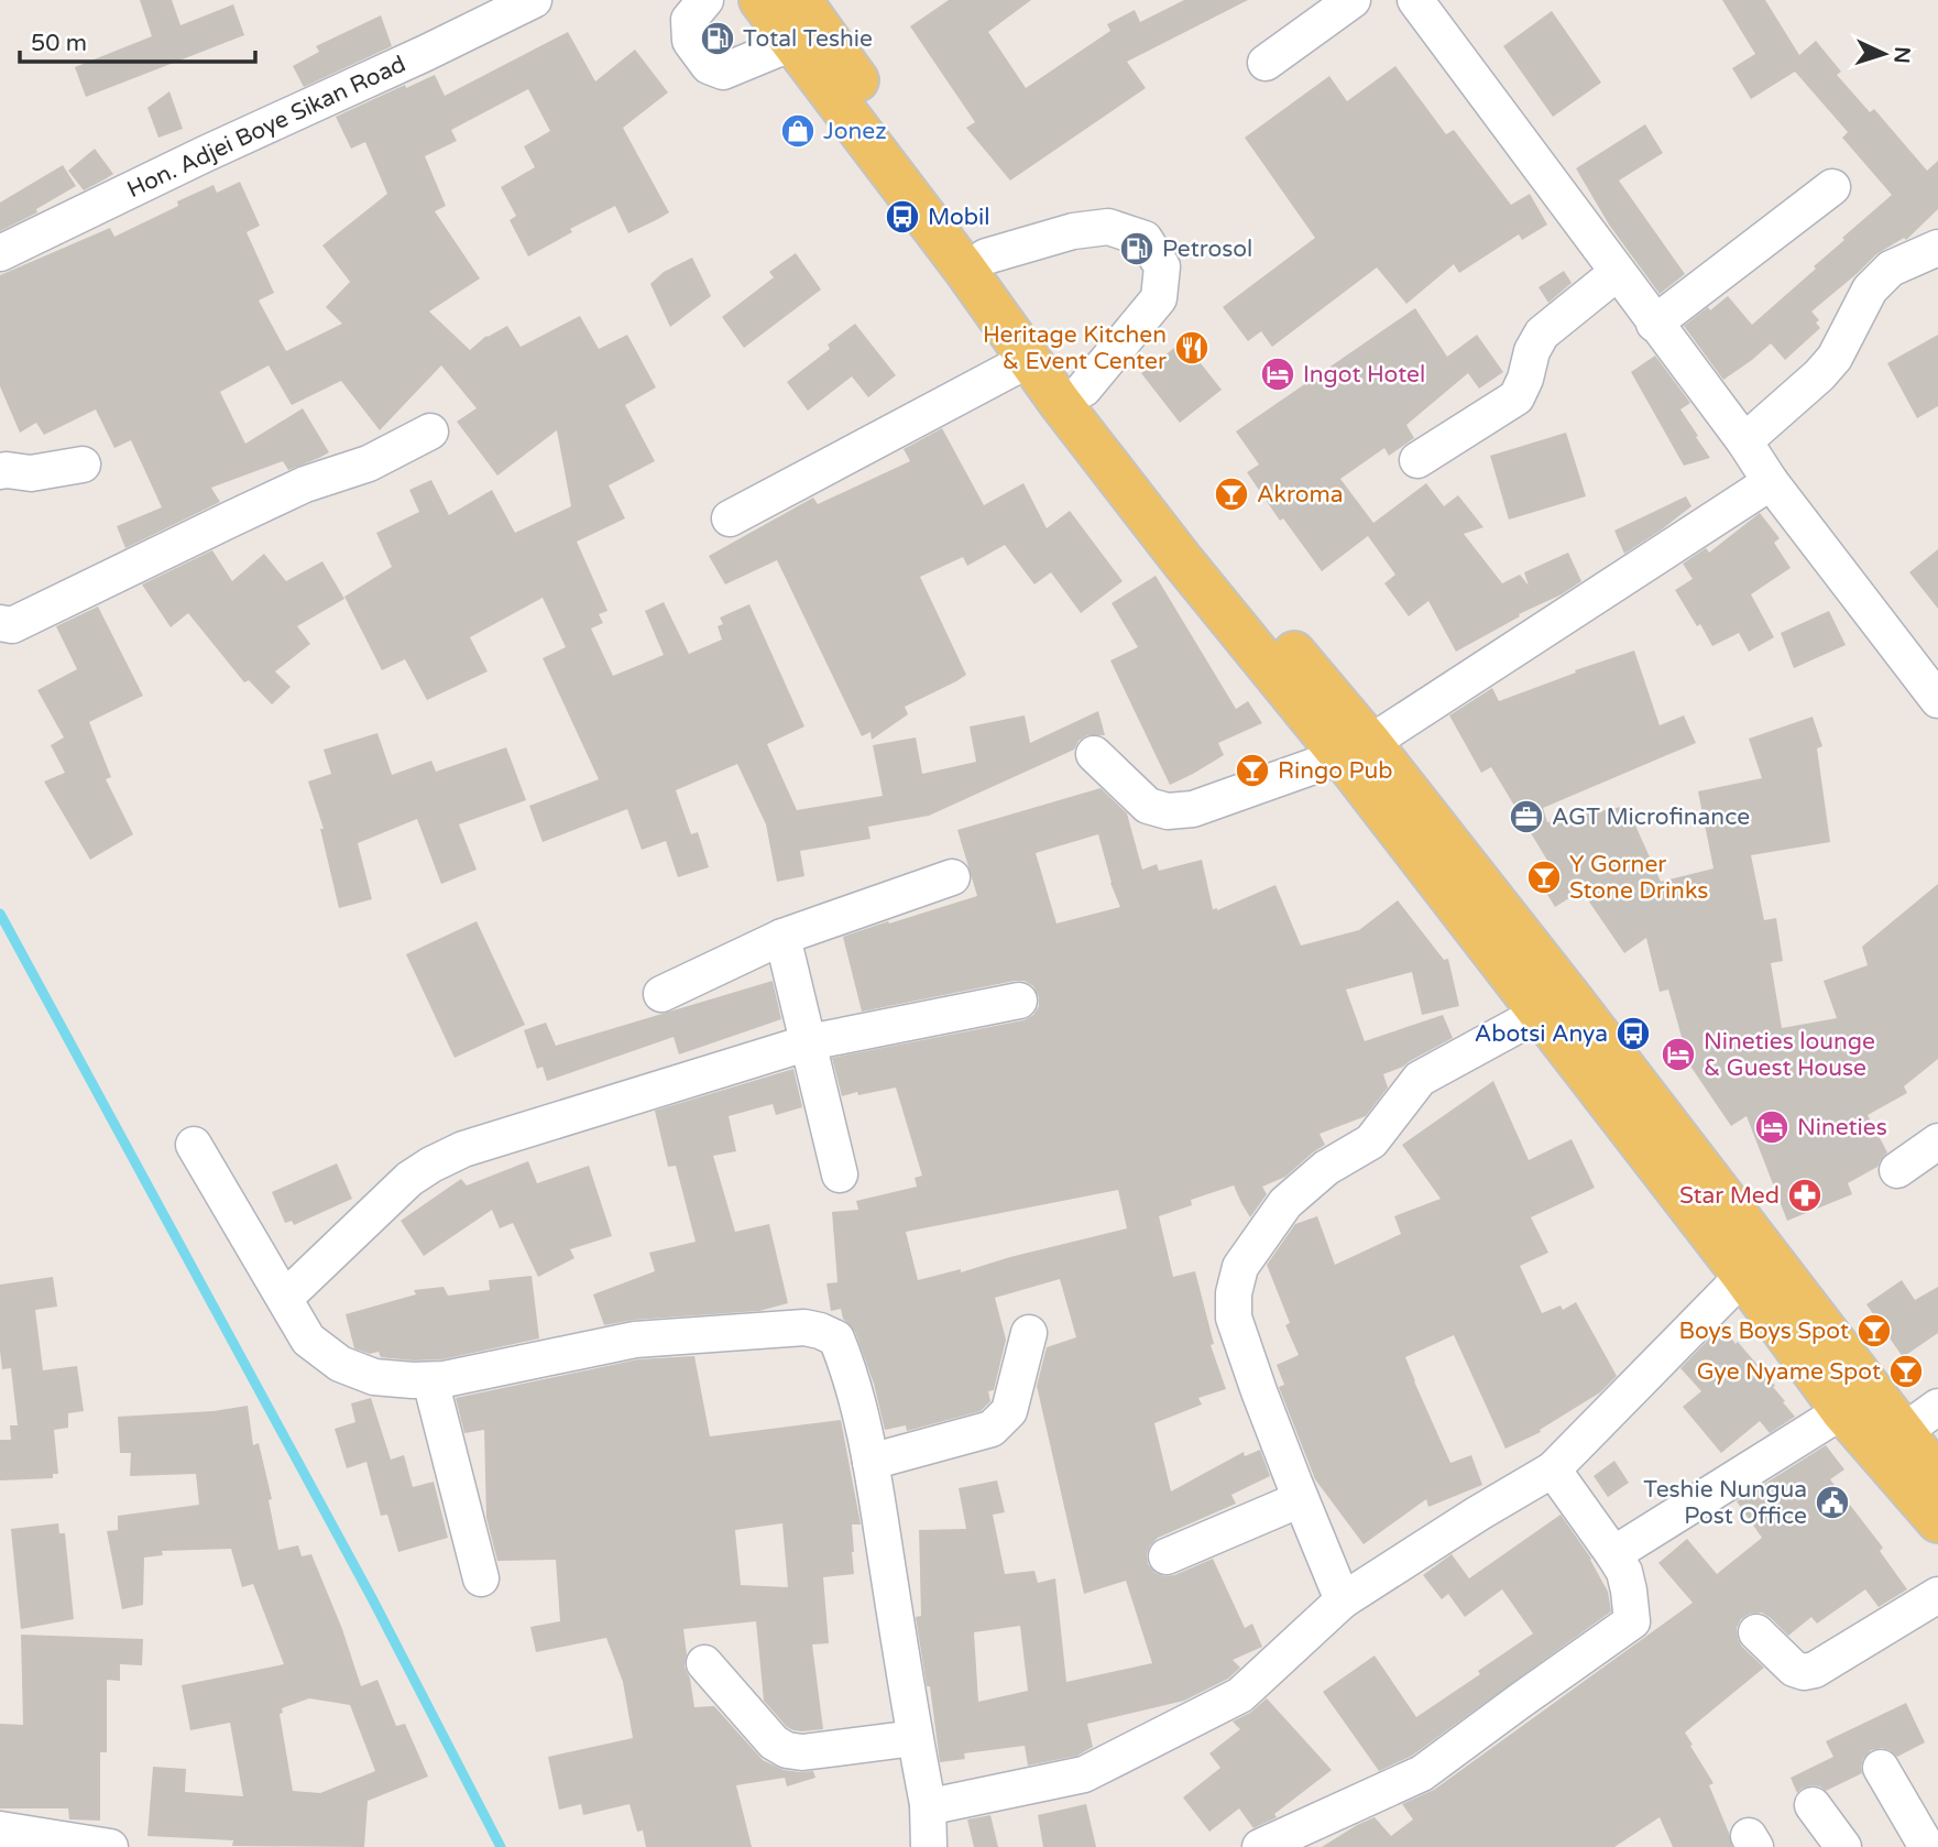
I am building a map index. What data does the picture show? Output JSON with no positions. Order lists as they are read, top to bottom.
{
  "streets": {
    "street": ["Hon. Adjei Boye Sikan Road"]
  },
  "places": {
    "fuel station": ["Total Teshie", "Petrosol"],
    "shop": ["Jonez"],
    "bus stop": ["Mobil", "Abotsi Anya"],
    "restaurant": ["Heritage Kitchen & Event Center"],
    "hotel": ["Ingot Hotel", "Nineties lounge & Guest House", "Nineties"],
    "bar": [
      "Akroma",
      "Ringo Pub",
      "Y Gorner Stone Drinks",
      "Boys Boys Spot",
      "Gye Nyame Spot"
    ],
    "office": ["AGT Microfinance"],
    "pharmacy": ["Star Med"],
    "public building": ["Teshie Nungua Post Office"]
  },
  "scale_bar": "50 m",
  "north": "right"
}
